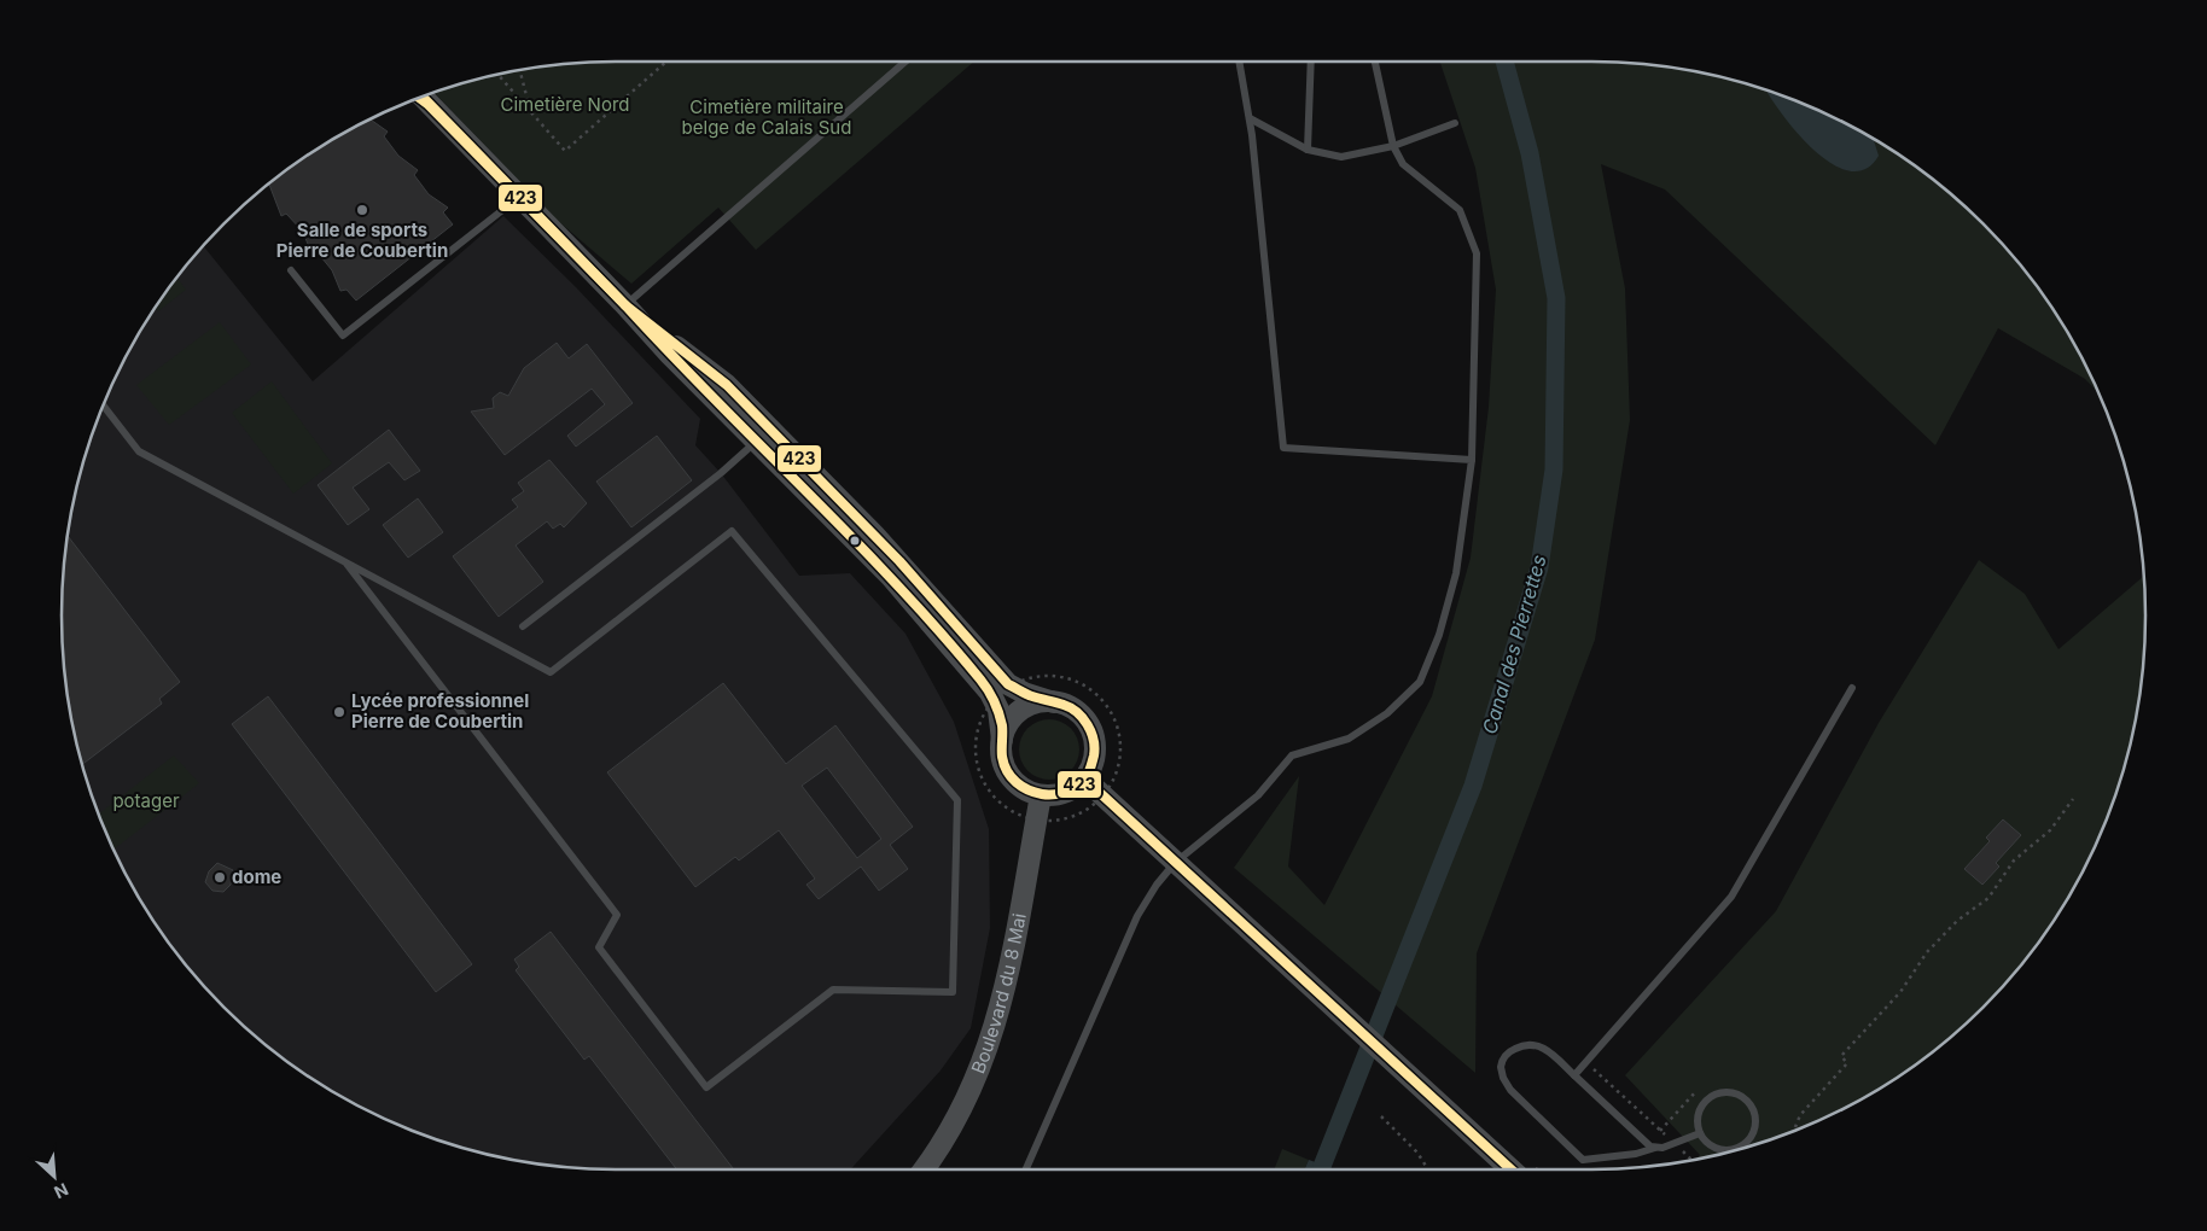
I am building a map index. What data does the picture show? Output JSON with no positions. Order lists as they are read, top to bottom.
{
  "streets": {
    "street": ["Boulevard du 8 Mai"]
  },
  "water": ["Canal des Pierrettes"],
  "parks": ["Cimetière Nord", "Cimetière militaire belge de Calais Sud", "potager"],
  "places": ["Salle de sports Pierre de Coubertin", "Lycée professionnel Pierre de Coubertin", "dome"],
  "lines": ["transit line 423"],
  "north": "bottom right"
}
